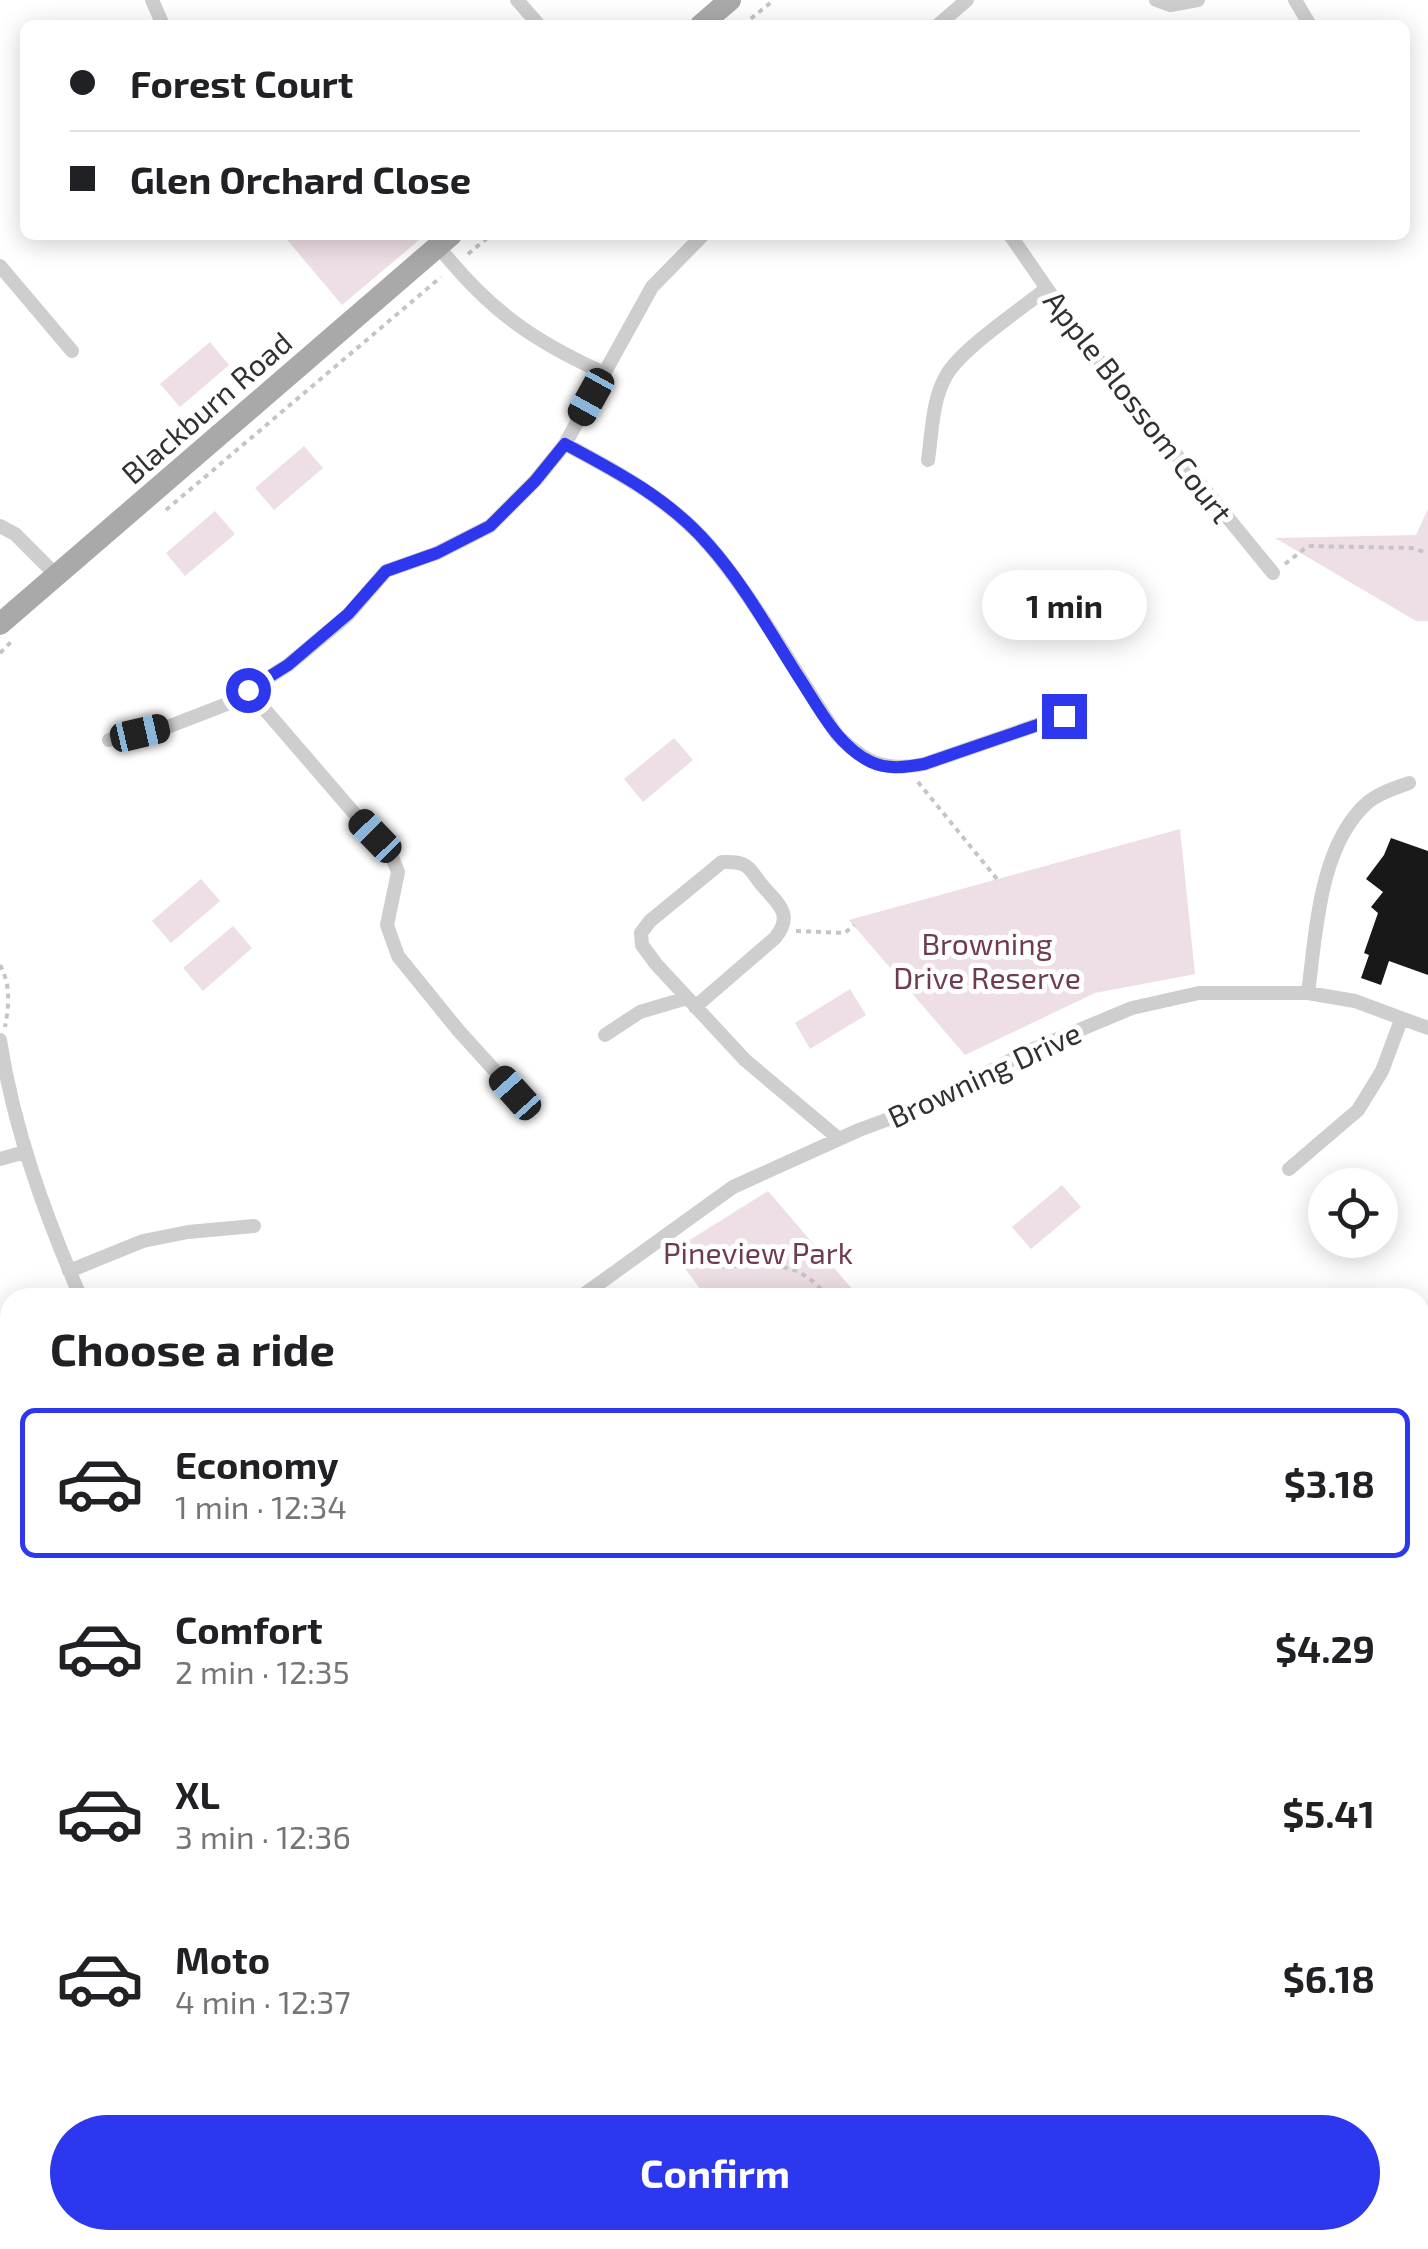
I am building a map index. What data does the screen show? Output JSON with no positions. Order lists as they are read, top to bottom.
{
  "streets": {
    "main road": ["Blackburn Road"],
    "street": ["Apple Blossom Court", "Browning Drive"]
  },
  "parks": ["Browning Drive Reserve", "Pineview Park"],
  "page": {
    "banner": ["Forest Court", "Glen Orchard Close"],
    "bubble": "1 min",
    "heading": "Choose a ride",
    "list": [
      {
        "name": "Economy",
        "note": "1 min · 12:34",
        "value": "$3.18"
      },
      {
        "name": "Comfort",
        "note": "2 min · 12:35",
        "value": "$4.29"
      },
      {
        "name": "XL",
        "note": "3 min · 12:36",
        "value": "$5.41"
      },
      {
        "name": "Moto",
        "note": "4 min · 12:37",
        "value": "$6.18"
      }
    ],
    "buttons": "Confirm"
  }
}
